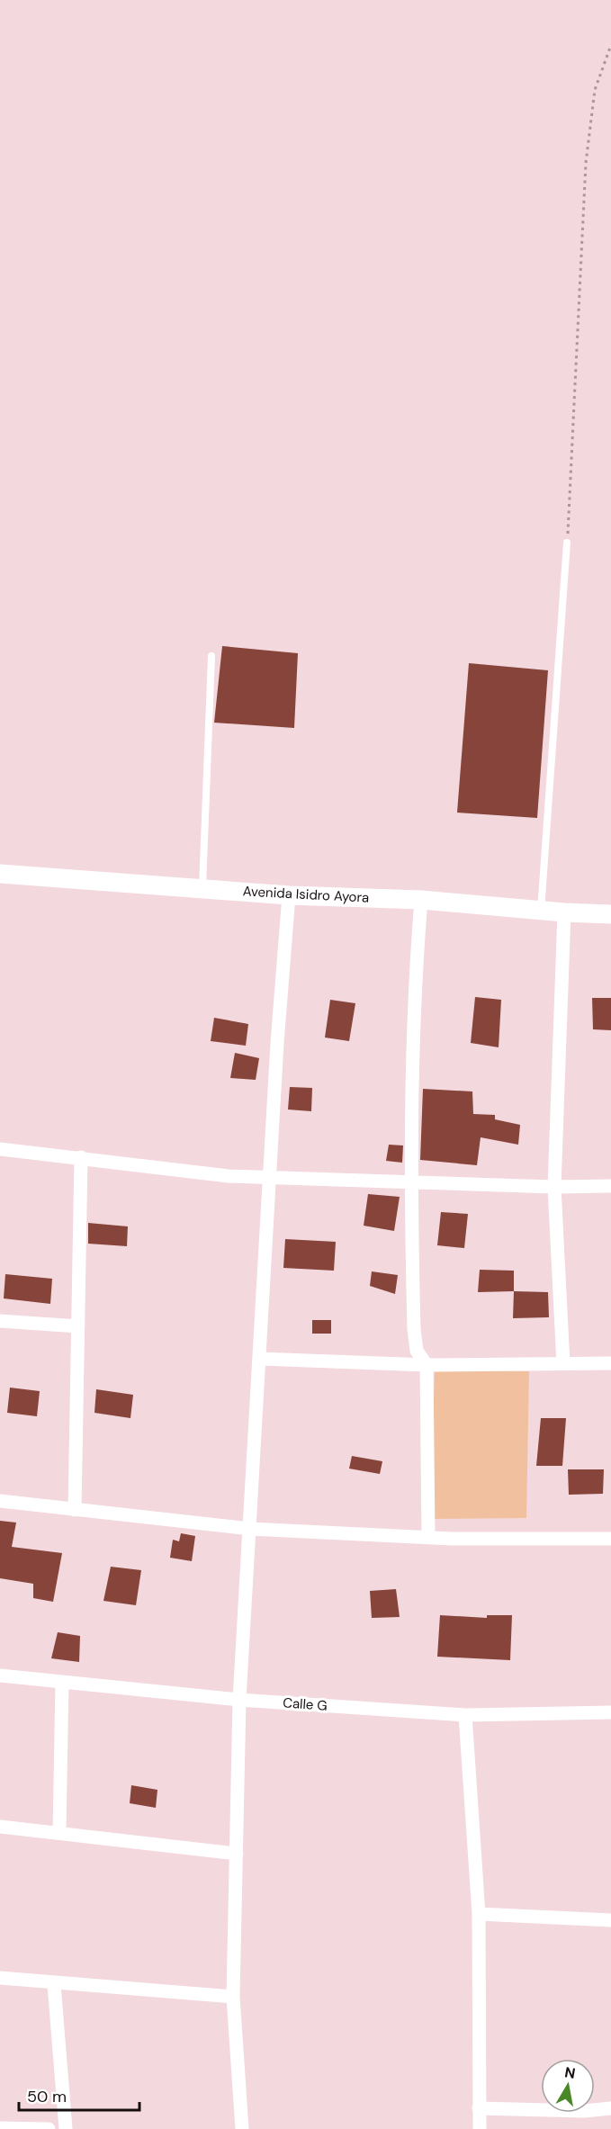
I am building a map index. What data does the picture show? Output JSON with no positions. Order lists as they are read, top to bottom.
{
  "streets": {
    "street": ["Avenida Isidro Ayora", "Calle G"]
  },
  "scale_bar": "50 m",
  "north": "top"
}
